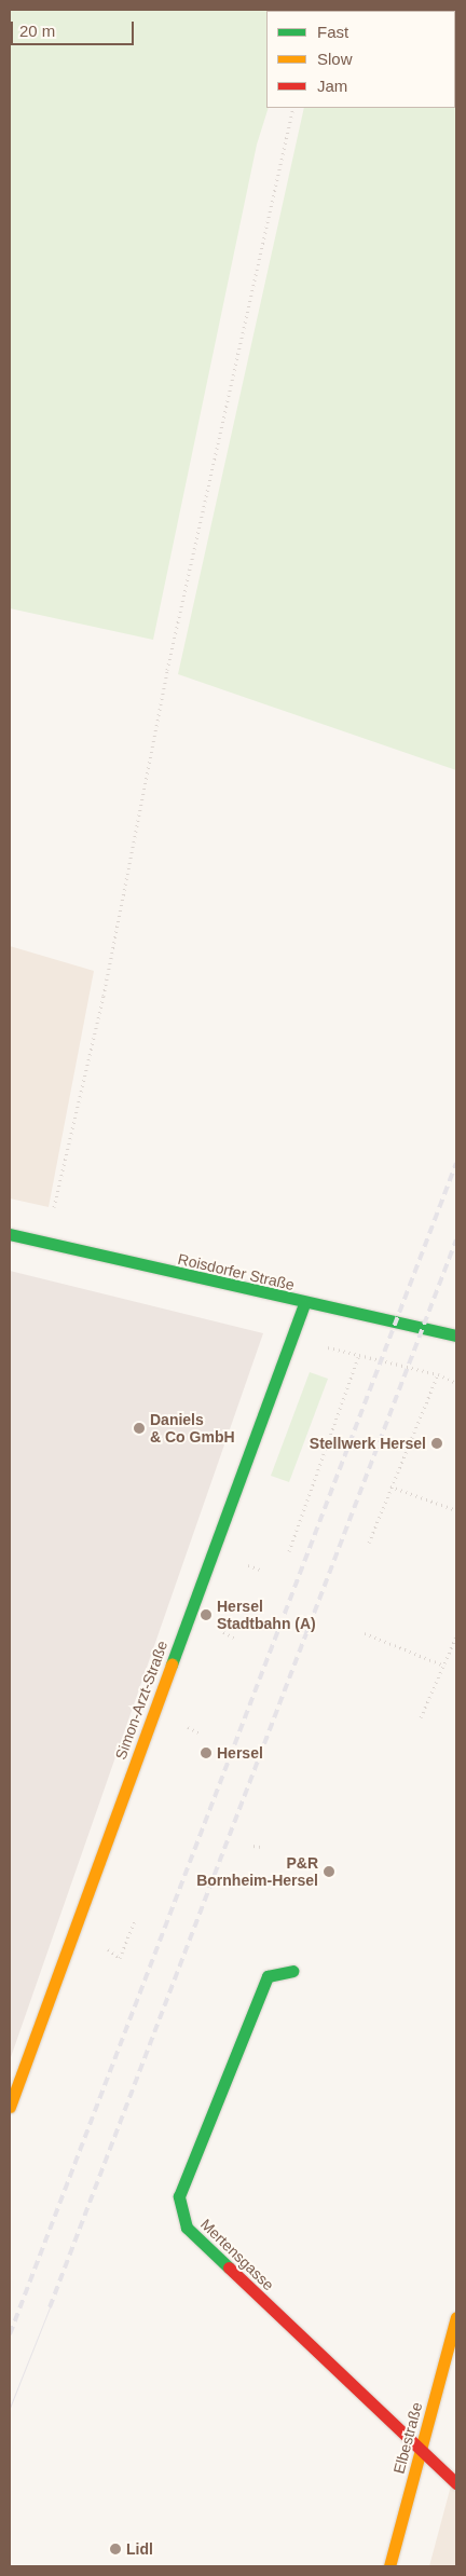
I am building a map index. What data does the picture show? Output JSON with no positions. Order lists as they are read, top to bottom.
{
  "streets": {
    "street": [
      "Roisdorfer Straße",
      "Simon-Arzt-Straße",
      "Mertensgasse",
      "Elbestraße"
    ]
  },
  "crossings": [
    ["Roisdorfer Straße", "Simon-Arzt-Straße"],
    ["Mertensgasse", "Elbestraße"]
  ],
  "places": [
    "Daniels & Co GmbH",
    "Stellwerk Hersel",
    "Hersel Stadtbahn (A)",
    "Hersel",
    "P&R Bornheim-Hersel",
    "Lidl"
  ],
  "legend": ["Fast", "Slow", "Jam"],
  "scale_bar": "20 m"
}
